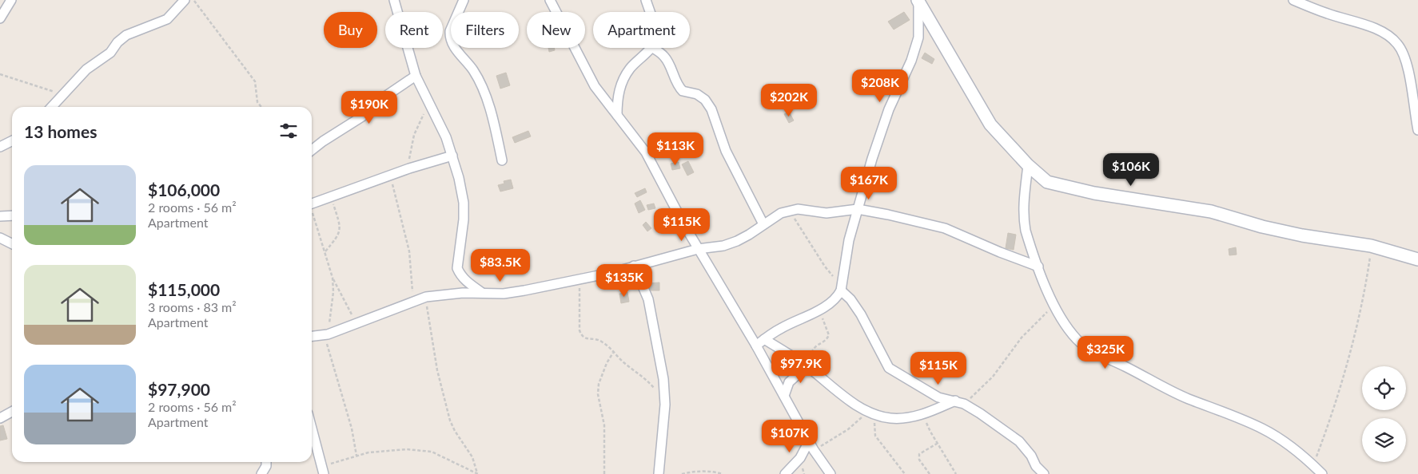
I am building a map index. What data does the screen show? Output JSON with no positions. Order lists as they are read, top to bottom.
{
  "page": {
    "chip": [
      "Buy",
      "Rent",
      "Filters",
      "New",
      "Apartment"
    ],
    "price": [
      "$208K",
      "$202K",
      "$190K",
      "$113K",
      "$106K",
      "$167K",
      "$115K",
      "$83.5K",
      "$135K",
      "$325K",
      "$97.9K",
      "$115K",
      "$107K"
    ],
    "heading": "13 homes",
    "list": [
      {
        "name": "$106,000",
        "note": "2 rooms · 56 m² · Apartment"
      },
      {
        "name": "$115,000",
        "note": "3 rooms · 83 m² · Apartment"
      },
      {
        "name": "$97,900",
        "note": "2 rooms · 56 m² · Apartment"
      }
    ]
  }
}
